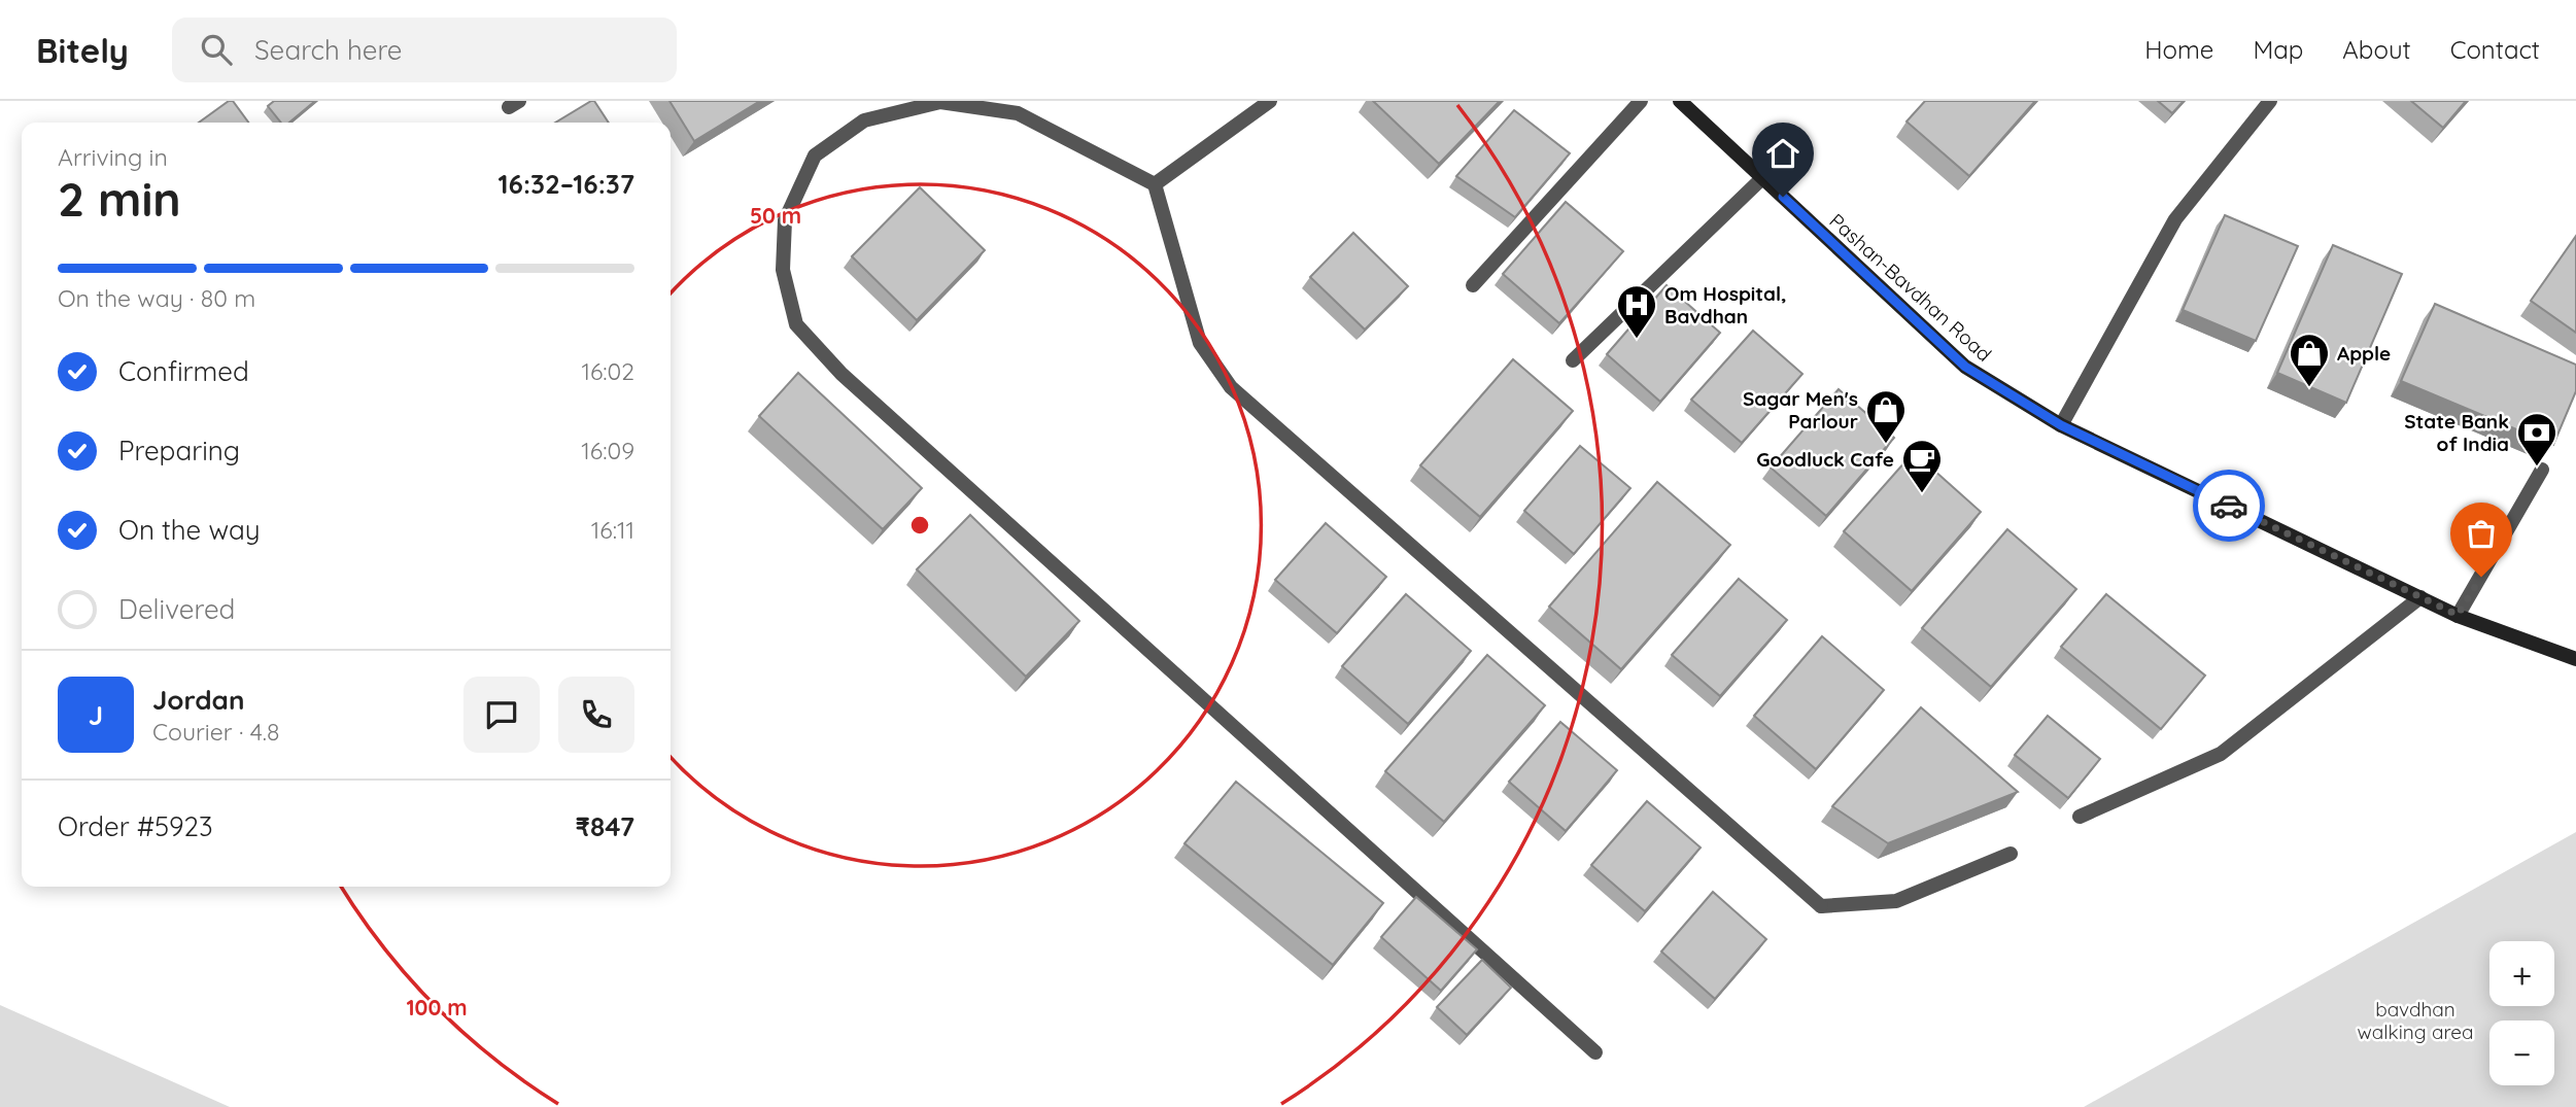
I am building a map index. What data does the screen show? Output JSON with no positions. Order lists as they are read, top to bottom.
{
  "streets": {
    "main road": ["Pashan-Bavdhan Road"]
  },
  "parks": ["bavdhan walking area"],
  "places": {
    "hospital": ["Om Hospital, Bavdhan"],
    "shop": ["Apple", "Sagar Men's Parlour"],
    "bank": ["State Bank of India"],
    "cafe": ["Goodluck Cafe"]
  },
  "page": {
    "header": "Bitely",
    "search": "Search here",
    "nav": [
      "Home",
      "Map",
      "About",
      "Contact"
    ],
    "heading": ["2 min", "Arriving in", "16:32–16:37"],
    "panel": [
      "Jordan",
      "Courier · 4.8",
      "Order #5923",
      "₹847"
    ],
    "bar": "On the way · 80 m",
    "list": [
      ["Confirmed", "16:02"],
      ["Preparing", "16:09"],
      ["On the way", "16:11"],
      "Delivered"
    ],
    "round": "J",
    "map_buttons": ["+", "−"]
  },
  "rings": ["50 m", "100 m"]
}
